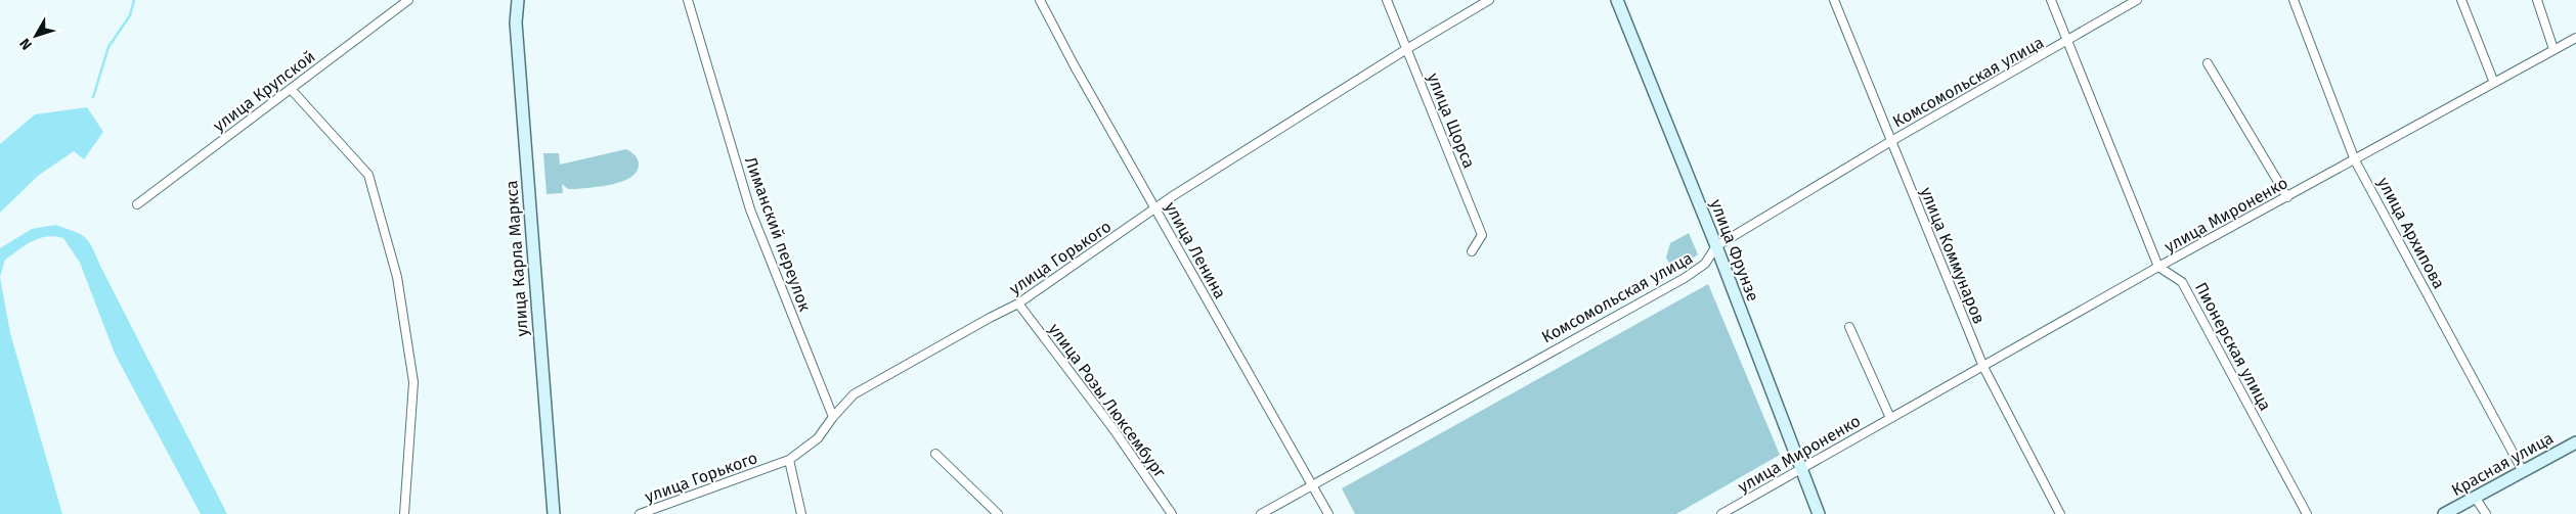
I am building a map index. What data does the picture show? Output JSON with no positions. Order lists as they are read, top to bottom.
{
  "streets": {
    "main road": ["улица Фрунзе", "улица Карла Маркса", "Красная улица"],
    "street": [
      "Комсомольская улица",
      "улица Крупской",
      "улица Щорса",
      "улица Мироненко",
      "улица Архипова",
      "Лиманский переулок",
      "улица Ленина",
      "улица Коммунаров",
      "улица Горького",
      "Пионерская улица",
      "улица Розы Люксембург"
    ]
  },
  "crossings": [
    ["Комсомольская улица", "улица Ленина"],
    ["Комсомольская улица", "улица Фрунзе"],
    ["Комсомольская улица", "улица Коммунаров"],
    ["улица Щорса", "улица Горького"],
    ["улица Мироненко", "улица Архипова"],
    ["улица Мироненко", "улица Фрунзе"],
    ["улица Мироненко", "улица Коммунаров"],
    ["улица Мироненко", "Пионерская улица"],
    ["улица Архипова", "Красная улица"],
    ["Лиманский переулок", "улица Горького"],
    ["улица Ленина", "улица Горького"],
    ["улица Горького", "улица Розы Люксембург"]
  ],
  "north": "bottom left"
}
